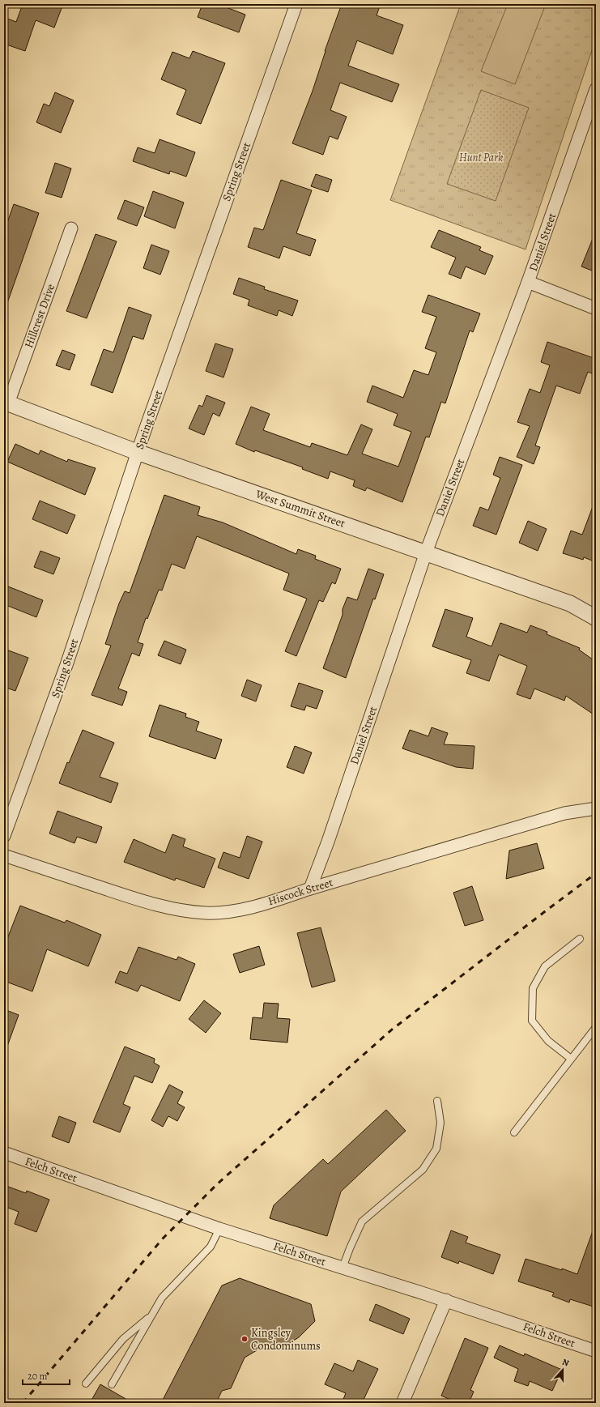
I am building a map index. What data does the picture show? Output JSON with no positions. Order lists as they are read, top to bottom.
{
  "streets": {
    "street": [
      "Spring Street",
      "Daniel Street",
      "Hillcrest Drive",
      "West Summit Street",
      "Hiscock Street",
      "Felch Street"
    ]
  },
  "crossings": [
    ["Spring Street", "West Summit Street"],
    ["Daniel Street", "West Summit Street"],
    ["Daniel Street", "Hiscock Street"],
    ["Hillcrest Drive", "West Summit Street"]
  ],
  "parks": ["Hunt Park"],
  "places": ["Kingsley Condominums"],
  "scale_bar": "20 m",
  "north": "top"
}
